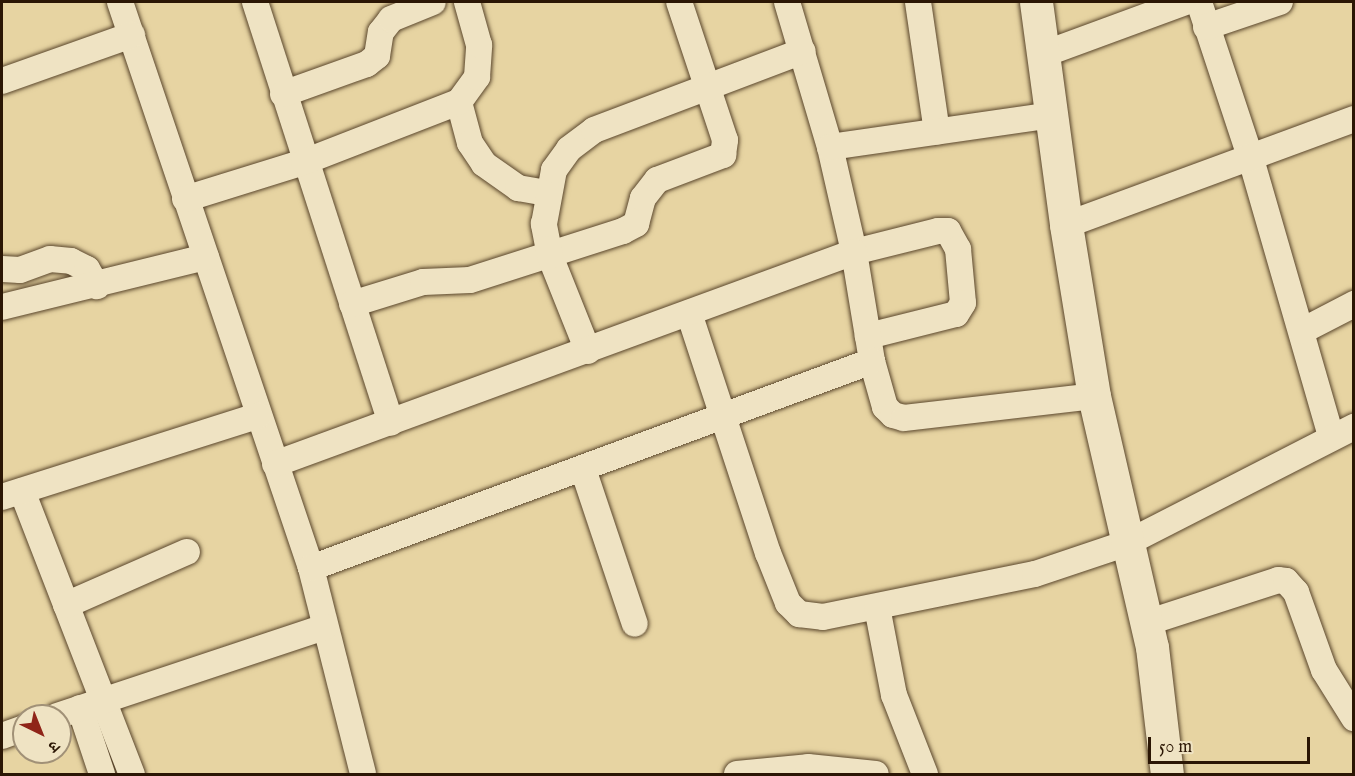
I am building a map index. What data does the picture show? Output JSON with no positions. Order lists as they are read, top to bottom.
{
  "scale_bar": "50 m",
  "north": "bottom right"
}
